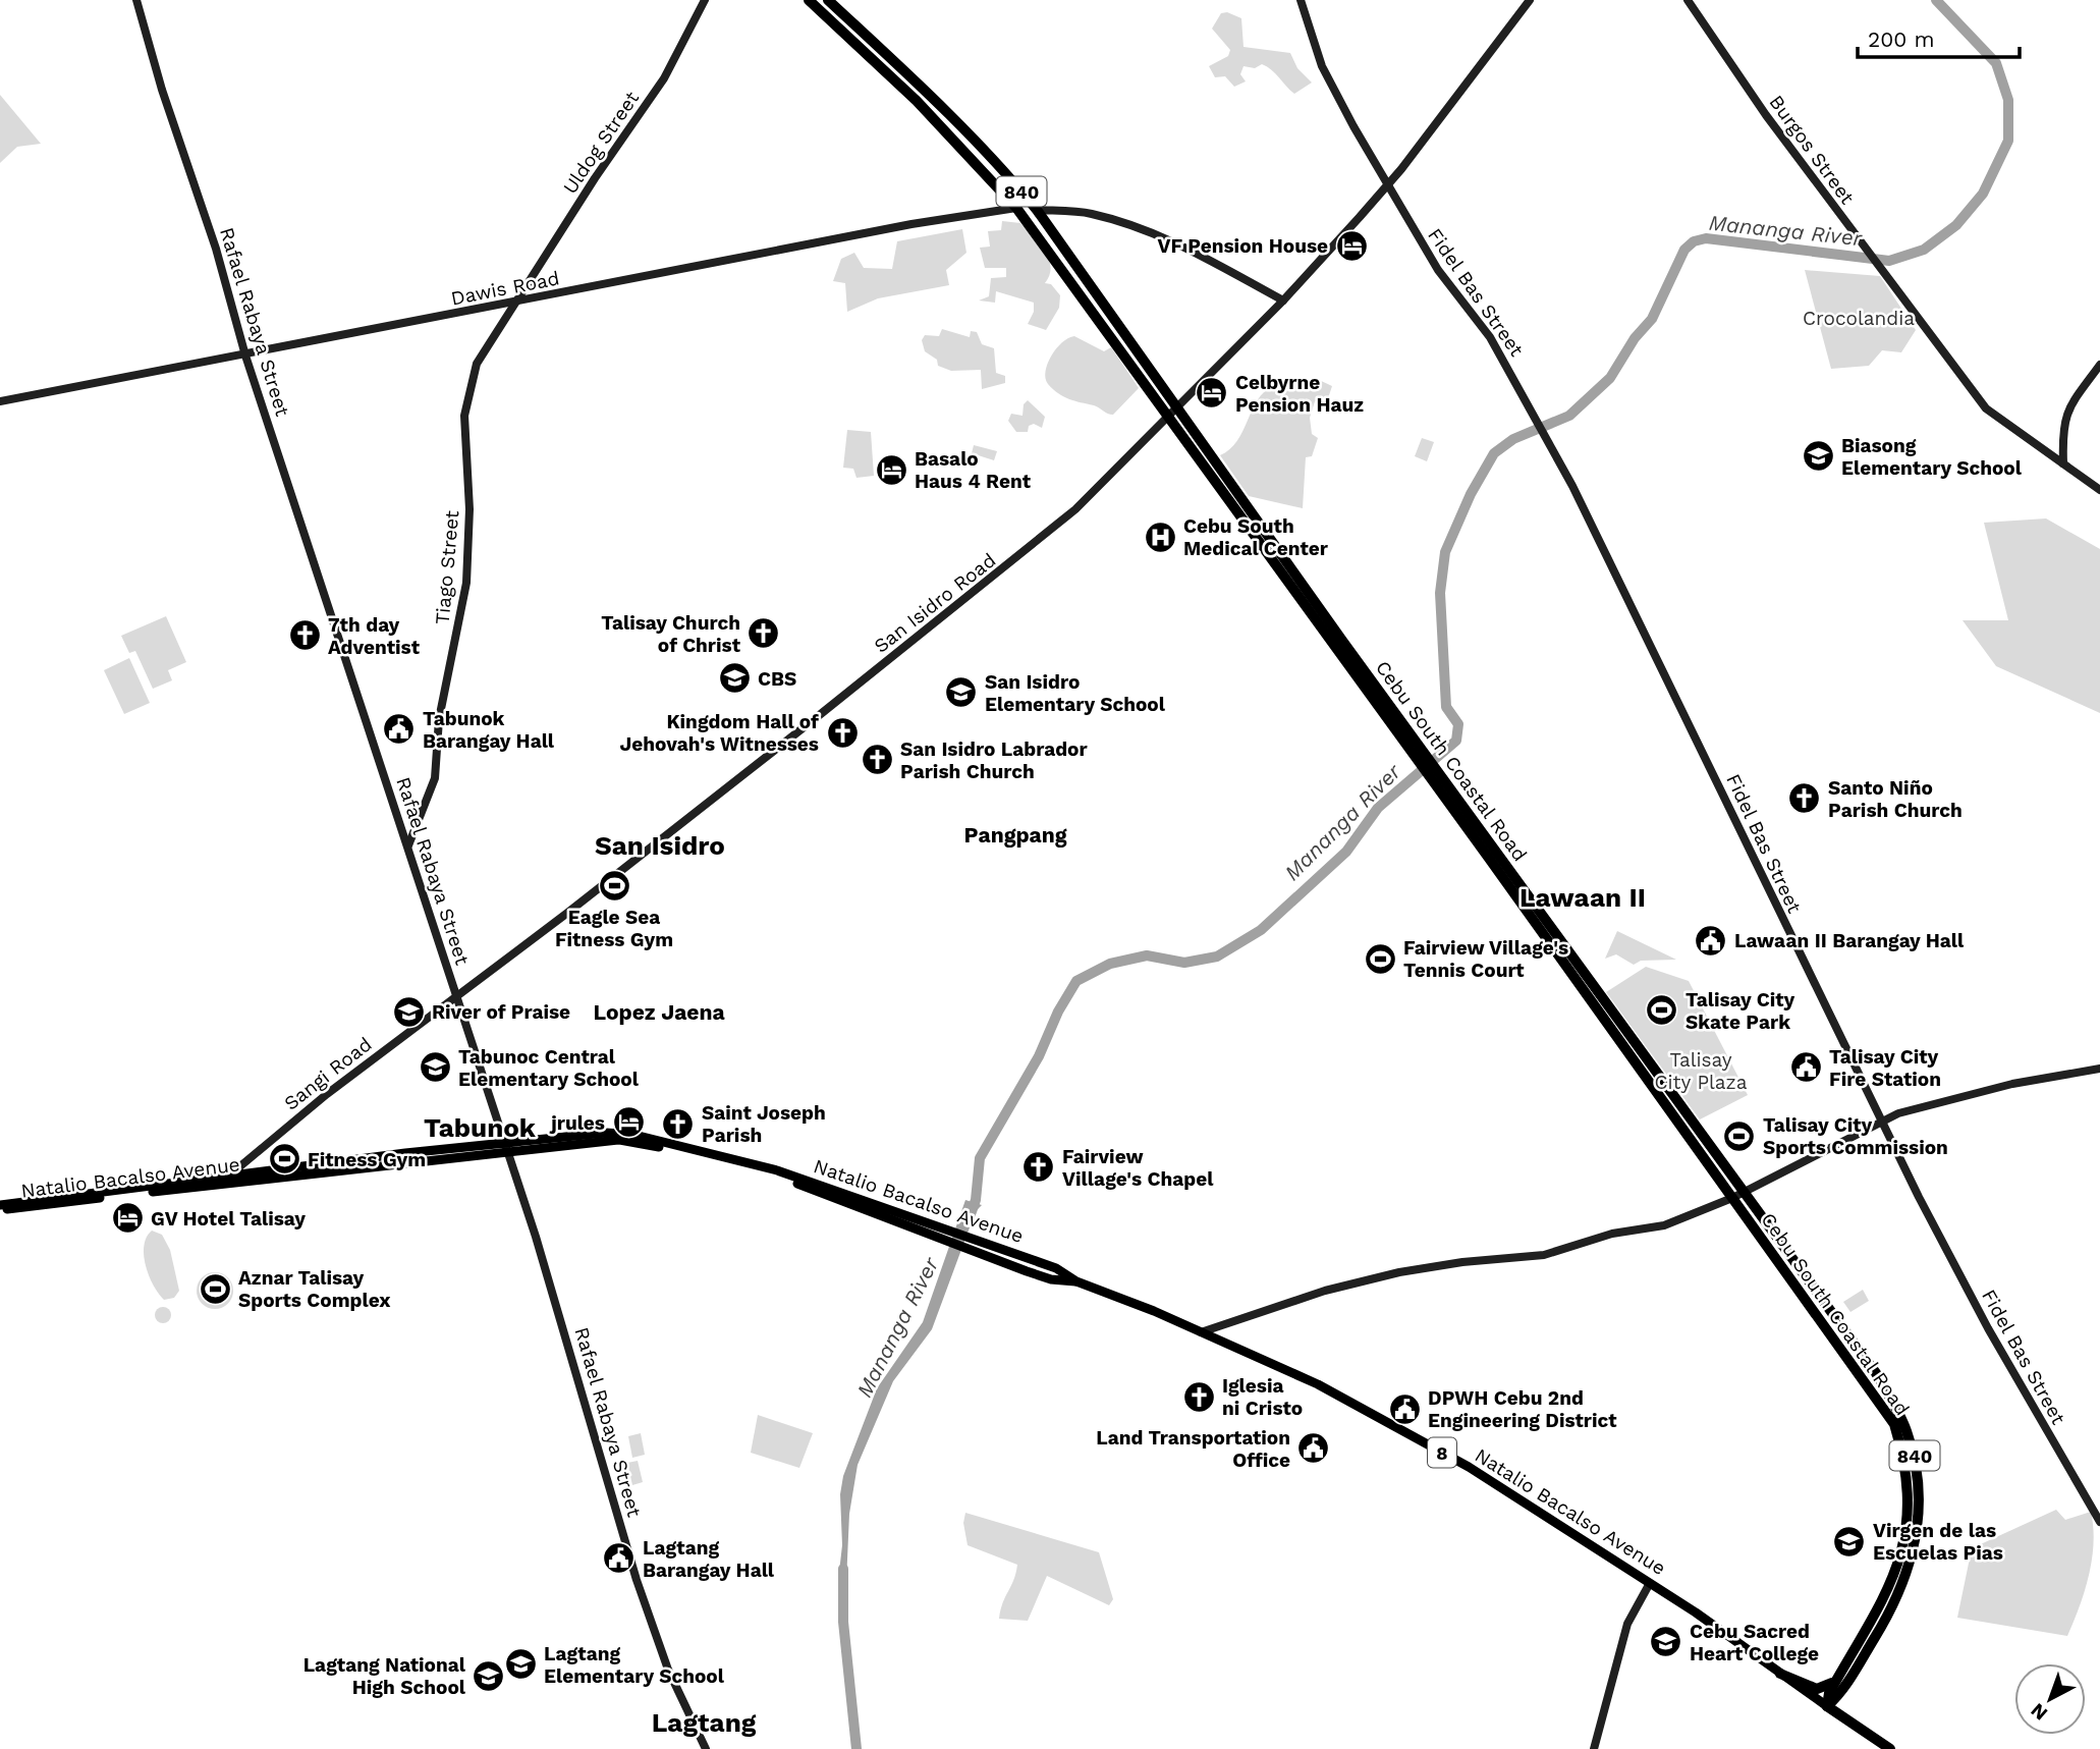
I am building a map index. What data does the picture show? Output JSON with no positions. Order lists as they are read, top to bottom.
{
  "streets": {
    "highway": [
      "840",
      "Cebu South Coastal Road",
      "Natalio Bacalso Avenue",
      "8"
    ],
    "street": [
      "Uldog Street",
      "Burgos Street",
      "Dawis Road",
      "Fidel Bas Street",
      "Rafael Rabaya Street",
      "Tiago Street",
      "San Isidro Road",
      "Sangi Road"
    ]
  },
  "crossings": [
    ["Uldog Street", "Dawis Road"],
    ["Uldog Street", "Tiago Street"],
    ["Dawis Road", "Rafael Rabaya Street"],
    ["Dawis Road", "Tiago Street"],
    ["Dawis Road", "Cebu South Coastal Road"],
    ["Fidel Bas Street", "San Isidro Road"],
    ["Rafael Rabaya Street", "Tiago Street"],
    ["Rafael Rabaya Street", "San Isidro Road"],
    ["Rafael Rabaya Street", "Sangi Road"],
    ["Rafael Rabaya Street", "Natalio Bacalso Avenue"],
    ["San Isidro Road", "Cebu South Coastal Road"],
    ["San Isidro Road", "Sangi Road"],
    ["Cebu South Coastal Road", "Natalio Bacalso Avenue"],
    ["Sangi Road", "Natalio Bacalso Avenue"]
  ],
  "districts": [
    "Pangpang",
    "San Isidro",
    "Lawaan II",
    "Lopez Jaena",
    "Tabunok",
    "Lagtang"
  ],
  "water": ["Mananga River"],
  "parks": ["Crocolandia", "Talisay City Plaza"],
  "places": {
    "hotel": [
      "VF Pension House",
      "Celbyrne Pension Hauz",
      "Basalo Haus 4 Rent",
      "jrules",
      "GV Hotel Talisay"
    ],
    "school or university": [
      "Biasong Elementary School",
      "CBS",
      "San Isidro Elementary School",
      "River of Praise",
      "Tabunoc Central Elementary School",
      "Virgen de las Escuelas Pias",
      "Cebu Sacred Heart College",
      "Lagtang Elementary School",
      "Lagtang National High School"
    ],
    "hospital": ["Cebu South Medical Center"],
    "church": [
      "Talisay Church of Christ",
      "7th day Adventist",
      "Kingdom Hall of Jehovah's Witnesses",
      "San Isidro Labrador Parish Church",
      "Santo Niño Parish Church",
      "Saint Joseph Parish",
      "Fairview Village's Chapel",
      "Iglesia ni Cristo"
    ],
    "public building": [
      "Tabunok Barangay Hall",
      "Lawaan II Barangay Hall",
      "Talisay City Fire Station",
      "DPWH Cebu 2nd Engineering District",
      "Land Transportation Office",
      "Lagtang Barangay Hall"
    ],
    "sports": [
      "Eagle Sea Fitness Gym",
      "Fairview Village's Tennis Court",
      "Talisay City Skate Park",
      "Talisay City Sports Commission",
      "Fitness Gym",
      "Aznar Talisay Sports Complex"
    ]
  },
  "scale_bar": "200 m",
  "north": "bottom left"
}
